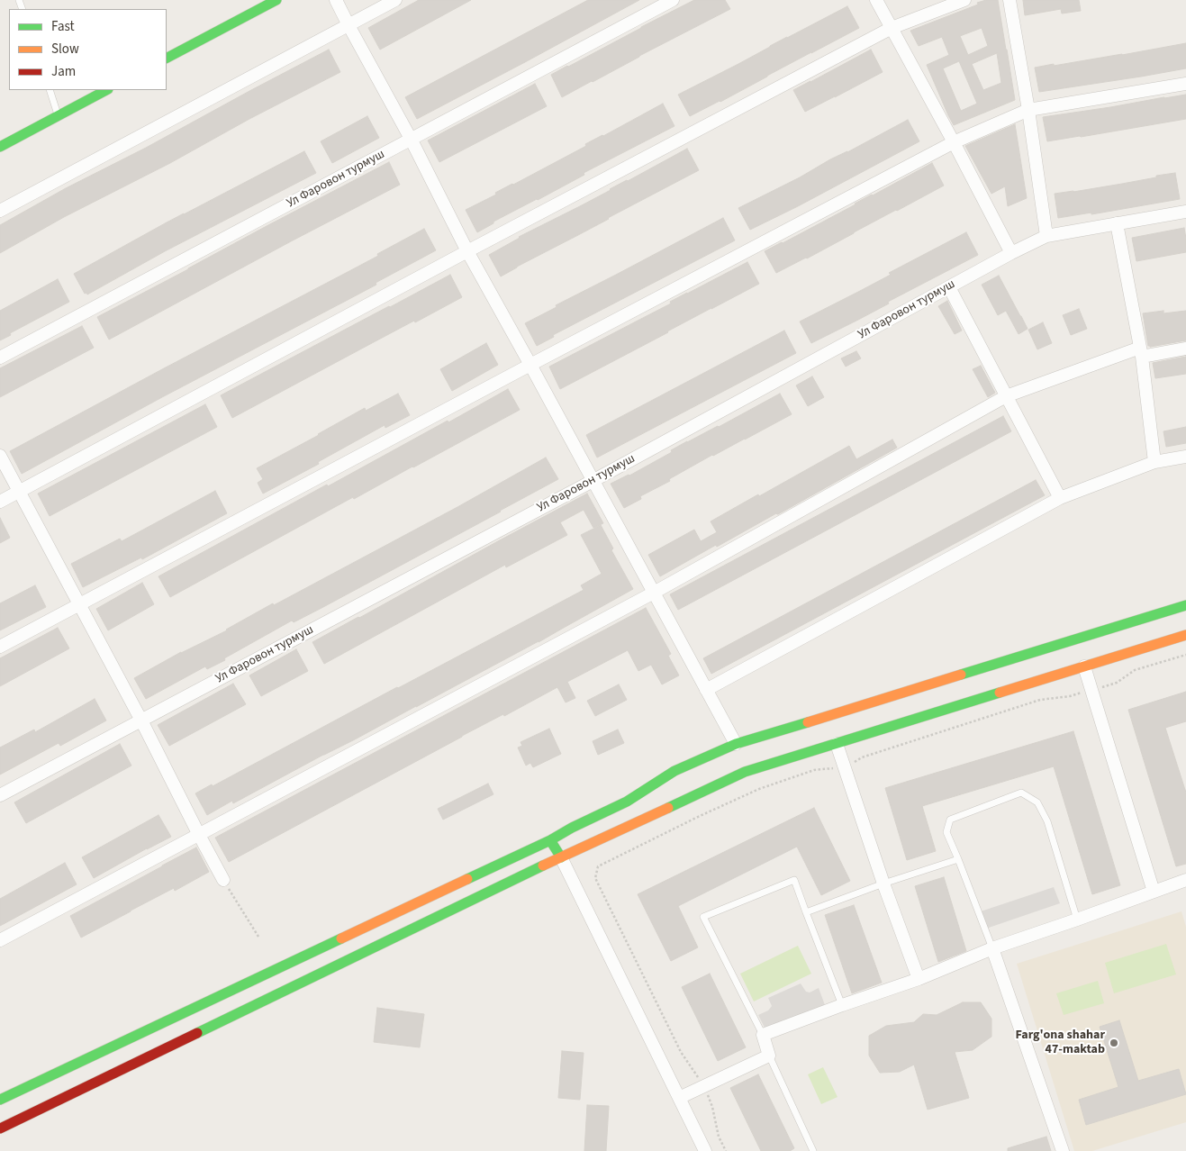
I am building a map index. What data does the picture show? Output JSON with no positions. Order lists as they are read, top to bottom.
{
  "streets": {
    "street": ["Ул Фаровон турмуш"]
  },
  "places": ["Farg'ona shahar 47-maktab"],
  "legend": ["Fast", "Slow", "Jam"]
}
